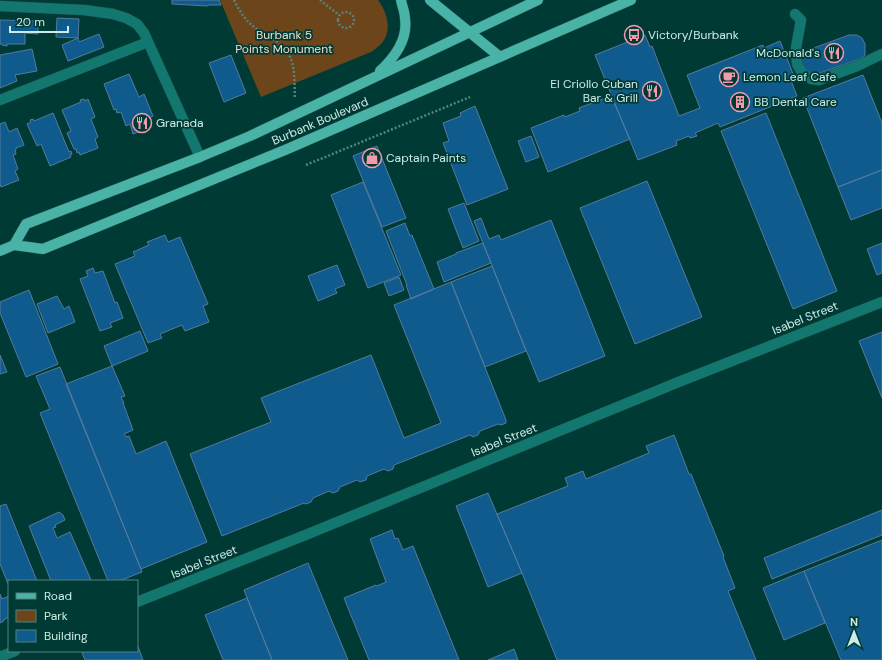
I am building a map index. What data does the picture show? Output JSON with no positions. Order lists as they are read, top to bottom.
{
  "streets": {
    "main road": ["Burbank Boulevard"],
    "street": ["Isabel Street"]
  },
  "parks": ["Burbank 5 Points Monument"],
  "places": {
    "bus stop": ["Victory/Burbank"],
    "restaurant": ["McDonald's", "El Criollo Cuban Bar & Grill", "Granada"],
    "cafe": ["Lemon Leaf Cafe"],
    "building": ["BB Dental Care"],
    "shop": ["Captain Paints"]
  },
  "legend": ["Road", "Park", "Building"],
  "scale_bar": "20 m",
  "north": "top"
}
